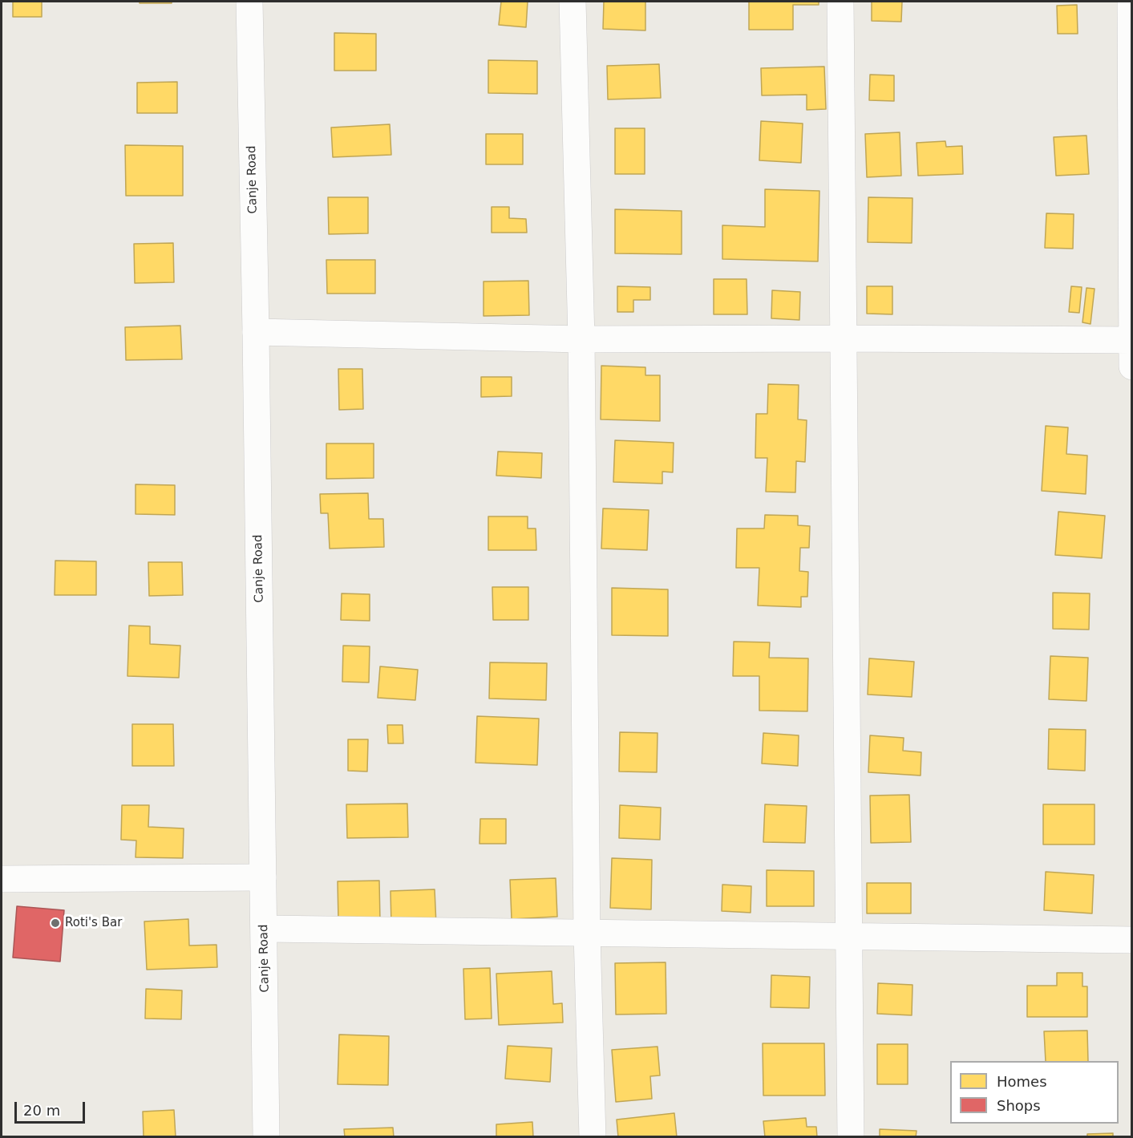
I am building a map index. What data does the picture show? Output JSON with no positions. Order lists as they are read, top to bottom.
{
  "streets": {
    "street": ["Canje Road"]
  },
  "places": ["Roti's Bar"],
  "legend": ["Homes", "Shops"],
  "scale_bar": "20 m"
}
